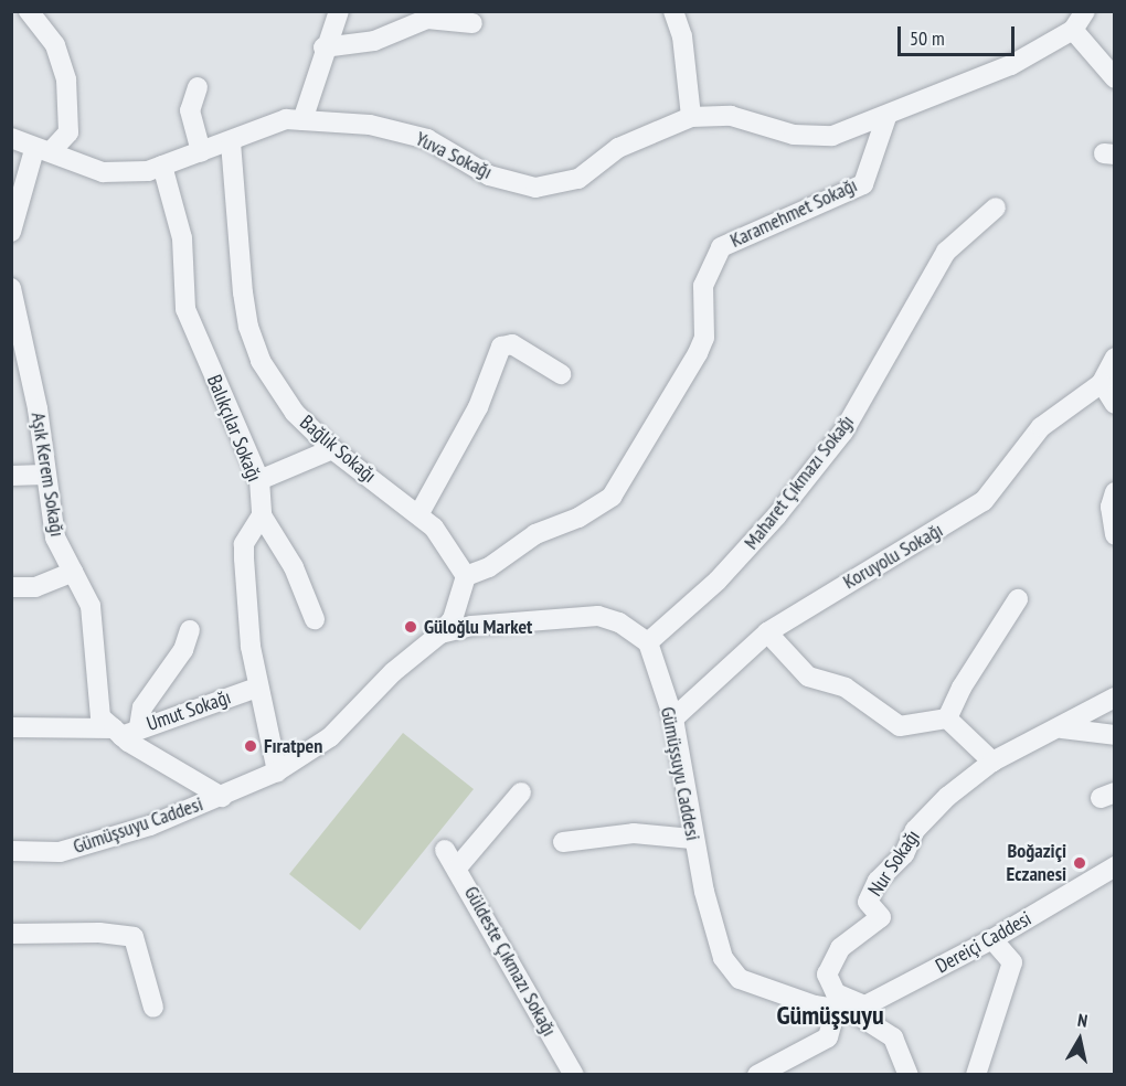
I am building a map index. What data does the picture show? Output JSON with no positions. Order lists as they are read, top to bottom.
{
  "streets": {
    "street": [
      "Yuva Sokağı",
      "Karamehmet Sokağı",
      "Balıkçılar Sokağı",
      "Bağlık Sokağı",
      "Aşık Kerem Sokağı",
      "Maharet Çıkmazı Sokağı",
      "Koruyolu Sokağı",
      "Umut Sokağı",
      "Gümüşsuyu Caddesi",
      "Nur Sokağı",
      "Dereiçi Caddesi",
      "Güldeste Çıkmazı Sokağı"
    ]
  },
  "crossings": [
    ["Yuva Sokağı", "Karamehmet Sokağı"],
    ["Yuva Sokağı", "Balıkçılar Sokağı"],
    ["Yuva Sokağı", "Bağlık Sokağı"],
    ["Karamehmet Sokağı", "Bağlık Sokağı"],
    ["Aşık Kerem Sokağı", "Umut Sokağı"],
    ["Maharet Çıkmazı Sokağı", "Gümüşsuyu Caddesi"],
    ["Koruyolu Sokağı", "Gümüşsuyu Caddesi"],
    ["Gümüşsuyu Caddesi", "Nur Sokağı"],
    ["Gümüşsuyu Caddesi", "Dereiçi Caddesi"],
    ["Nur Sokağı", "Dereiçi Caddesi"]
  ],
  "districts": ["Gümüşsuyu"],
  "places": ["Güloğlu Market", "Fıratpen", "Boğaziçi Eczanesi"],
  "scale_bar": "50 m",
  "north": "top"
}
